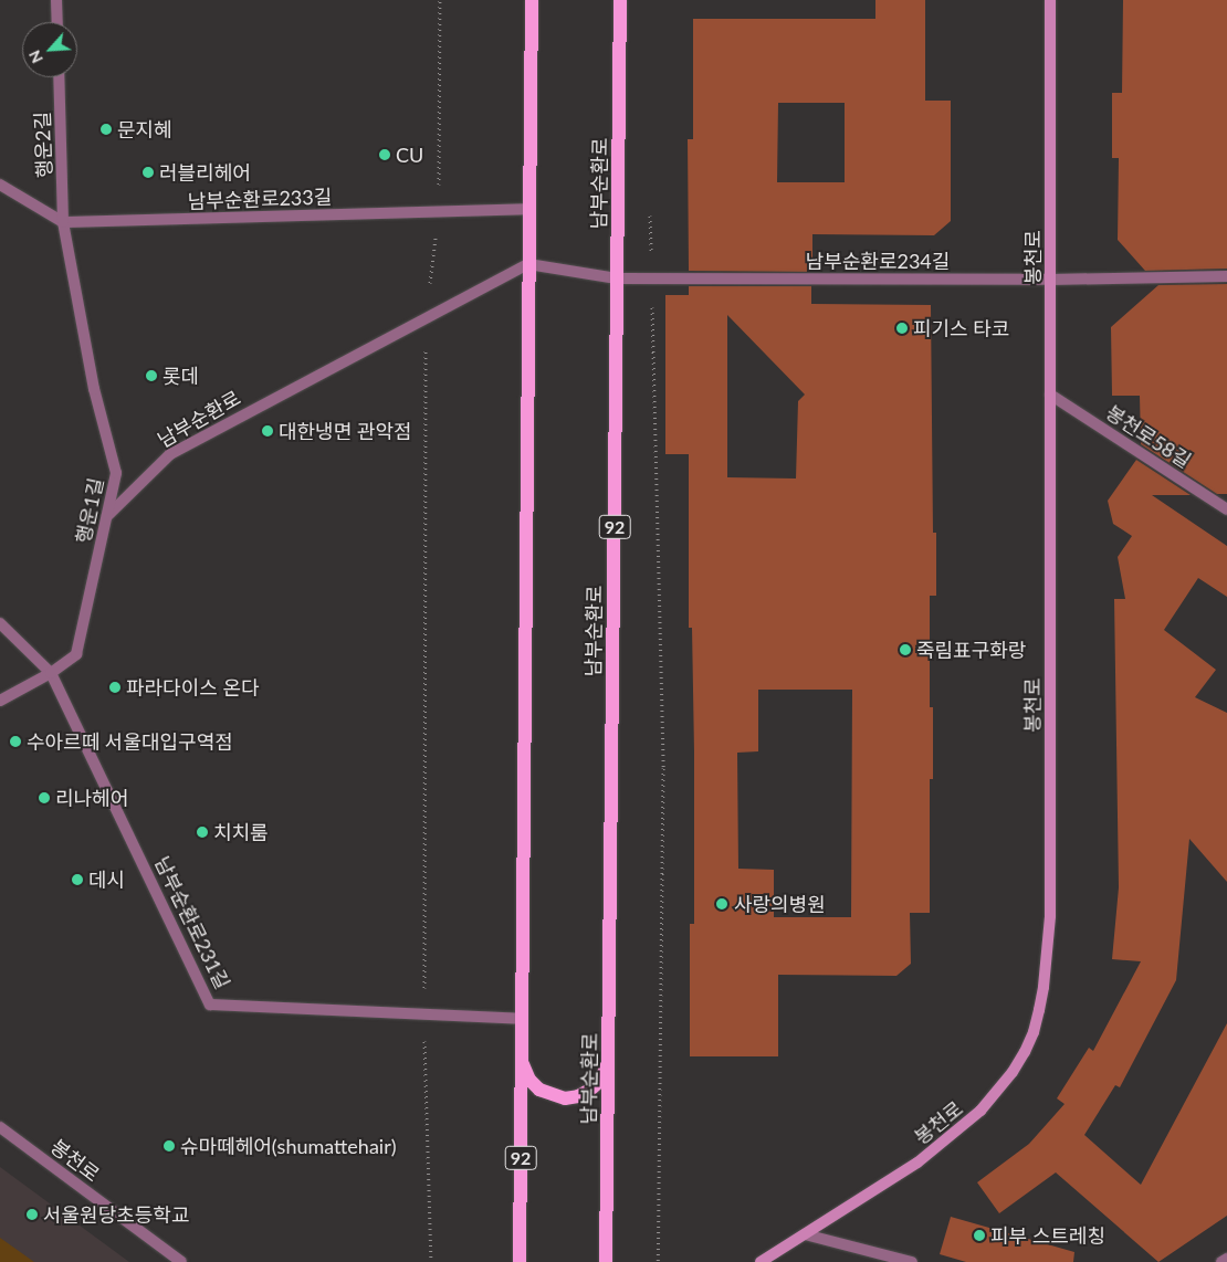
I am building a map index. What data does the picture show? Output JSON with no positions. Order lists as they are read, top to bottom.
{
  "streets": {
    "main road": ["남부순환로", "봉천로", "92"],
    "street": [
      "행운2길",
      "남부순환로233길",
      "남부순환로234길",
      "봉천로58길",
      "행운1길",
      "남부순환로231길"
    ]
  },
  "crossings": [
    ["행운2길", "남부순환로233길"],
    ["행운2길", "행운1길"],
    ["남부순환로", "남부순환로234길"],
    ["남부순환로", "행운1길"],
    ["남부순환로", "92"],
    ["남부순환로233길", "행운1길"],
    ["남부순환로233길", "92"],
    ["봉천로", "남부순환로234길"],
    ["봉천로", "봉천로58길"],
    ["남부순환로234길", "92"],
    ["행운1길", "남부순환로231길"],
    ["92", "남부순환로231길"]
  ],
  "places": [
    "문지혜",
    "CU",
    "러블리헤어",
    "피기스 타코",
    "롯데",
    "대한냉면 관악점",
    "죽림표구화랑",
    "파라다이스 온다",
    "수아르떼 서울대입구역점",
    "리나헤어",
    "치치룸",
    "데시",
    "사랑의병원",
    "슈마떼헤어(shumattehair)",
    "서울원당초등학교",
    "피부 스트레칭"
  ],
  "north": "bottom left"
}
